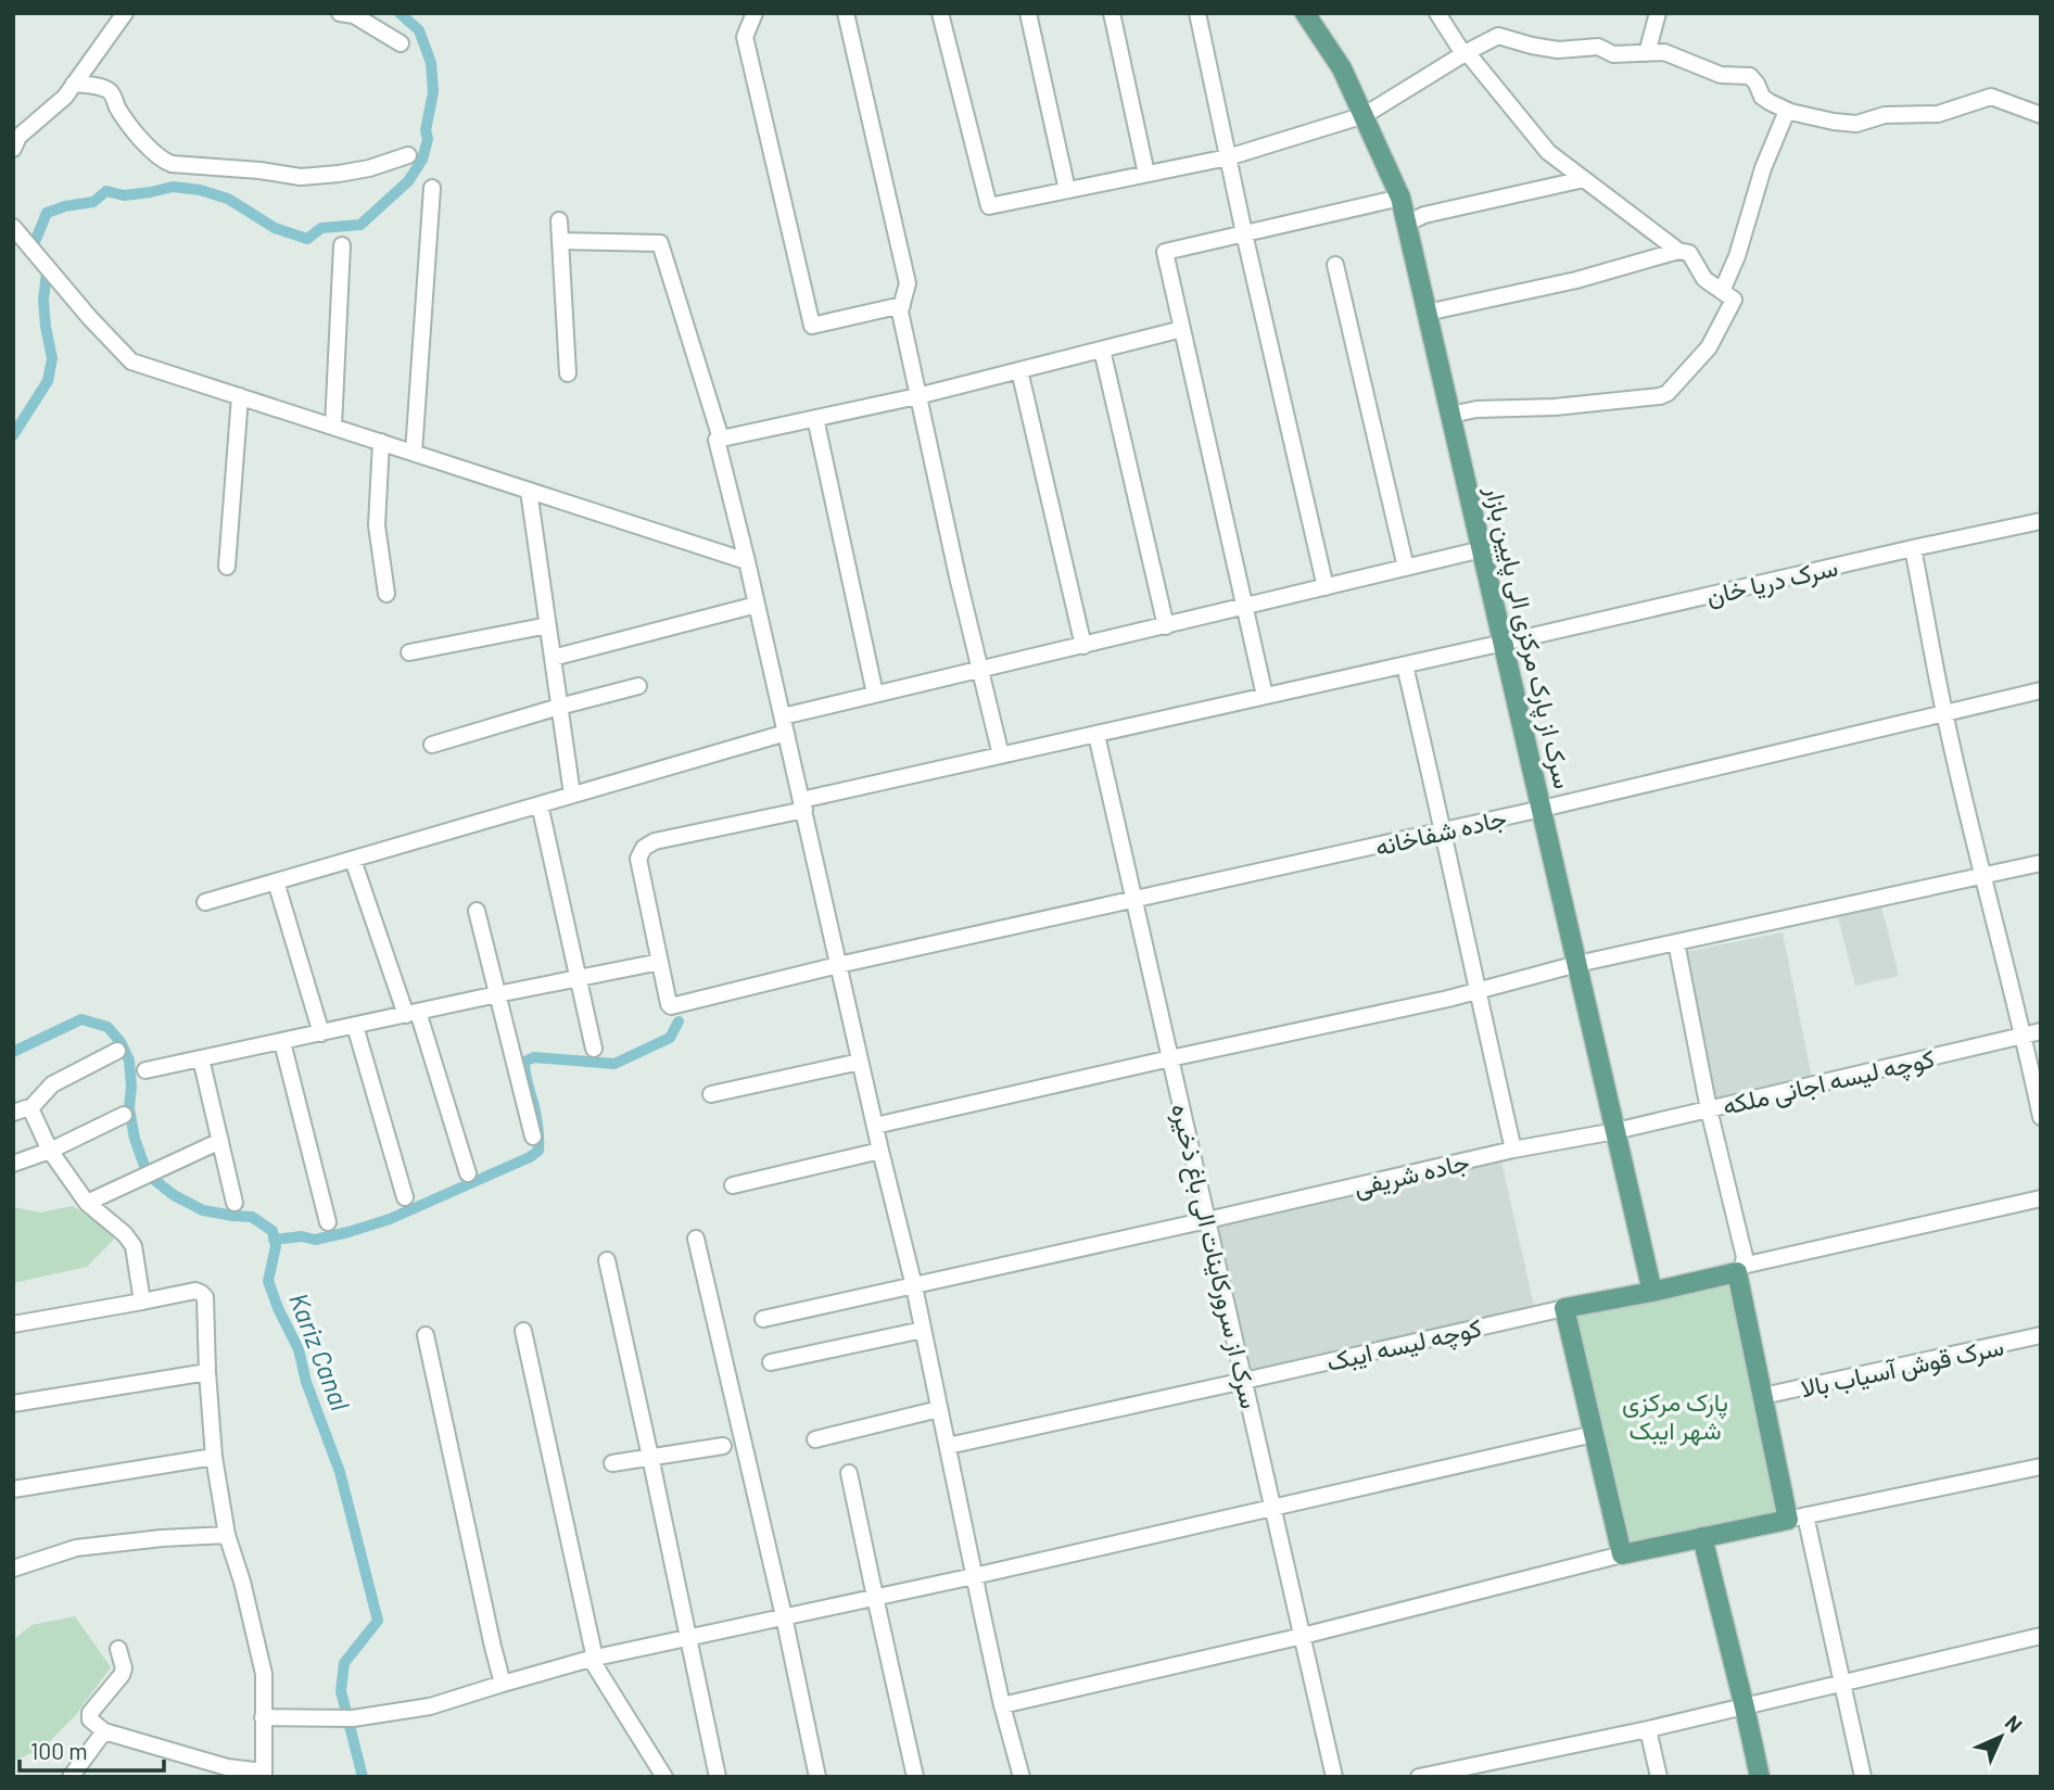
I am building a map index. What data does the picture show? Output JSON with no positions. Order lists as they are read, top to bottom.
{
  "streets": {
    "main road": ["سرک از پارک مرکزی الی پایین بازار"],
    "street": [
      "سرک دریا خان",
      "جاده شفاخانه",
      "کوچه لیسه اجانی ملکه",
      "جاده شریفی",
      "سرک از سرورکاینات الی باغ ذخیره",
      "کوچه لیسه ایبک",
      "سرک قوش آسیاب بالا"
    ]
  },
  "crossings": [
    ["سرک دریا خان", "سرک از پارک مرکزی الی پایین بازار"],
    ["سرک دریا خان", "جاده شفاخانه"],
    ["سرک دریا خان", "سرک از سرورکاینات الی باغ ذخیره"],
    ["سرک از پارک مرکزی الی پایین بازار", "جاده شفاخانه"],
    ["سرک از پارک مرکزی الی پایین بازار", "کوچه لیسه اجانی ملکه"],
    ["سرک از پارک مرکزی الی پایین بازار", "جاده شریفی"],
    ["جاده شفاخانه", "سرک از سرورکاینات الی باغ ذخیره"],
    ["کوچه لیسه اجانی ملکه", "جاده شریفی"],
    ["جاده شریفی", "سرک از سرورکاینات الی باغ ذخیره"],
    ["سرک از سرورکاینات الی باغ ذخیره", "کوچه لیسه ایبک"]
  ],
  "water": ["Kariz Canal"],
  "parks": ["پارک مرکزی شهر ایبک"],
  "scale_bar": "100 m",
  "north": "top right"
}
